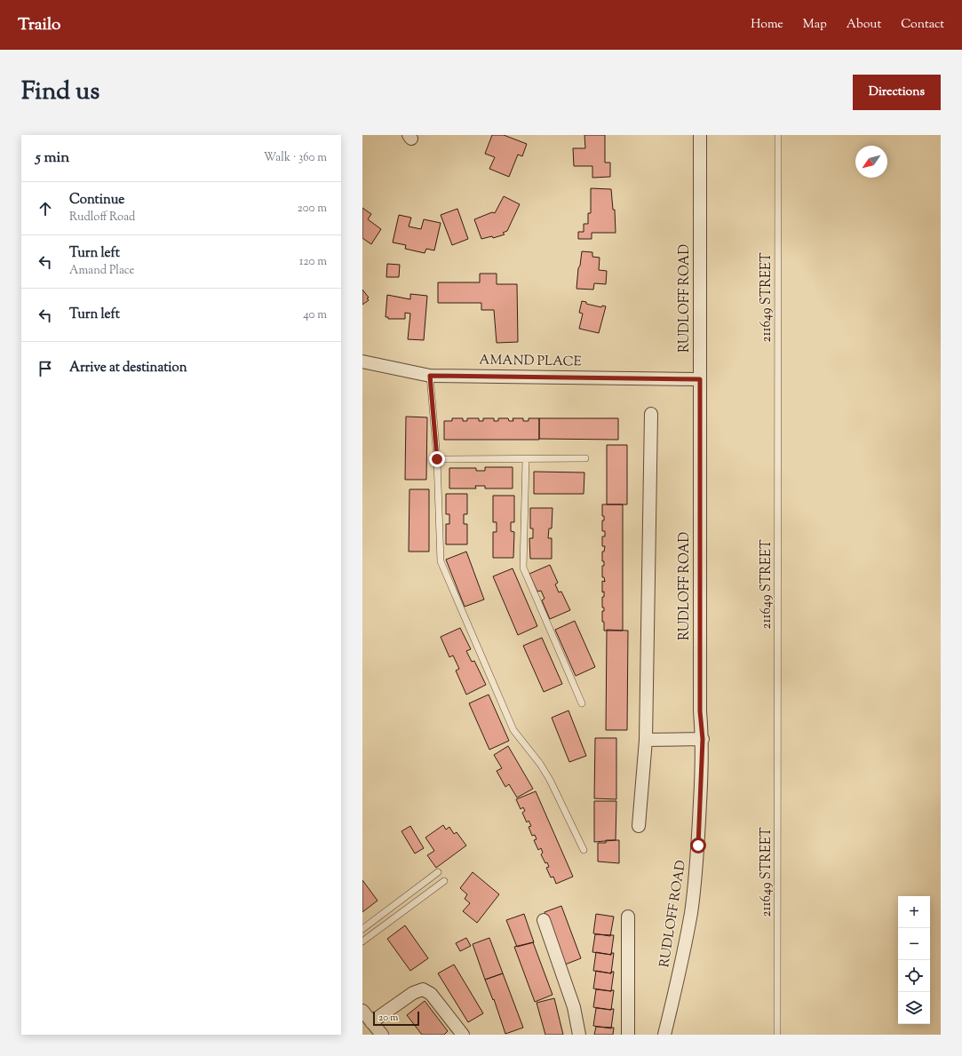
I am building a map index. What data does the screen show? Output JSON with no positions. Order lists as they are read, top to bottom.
{
  "streets": {
    "street": ["RUDLOFF ROAD", "AMAND PLACE"],
    "lane": ["211649 STREET"]
  },
  "crossings": [
    ["RUDLOFF ROAD", "AMAND PLACE"]
  ],
  "scale_bar": "20 m",
  "north": "bottom left",
  "page": {
    "header": "Trailo",
    "nav": [
      "Home",
      "Map",
      "About",
      "Contact"
    ],
    "title": "Find us",
    "buttons": "Directions",
    "heading": ["5 min", "Walk · 360 m"],
    "list": [
      ["Continue", "Rudloff Road", "200 m"],
      ["Turn left", "Amand Place", "120 m"],
      ["Turn left", "40 m"],
      "Arrive at destination"
    ],
    "map_buttons": ["+", "−"],
    "scale": "20 m"
  }
}
